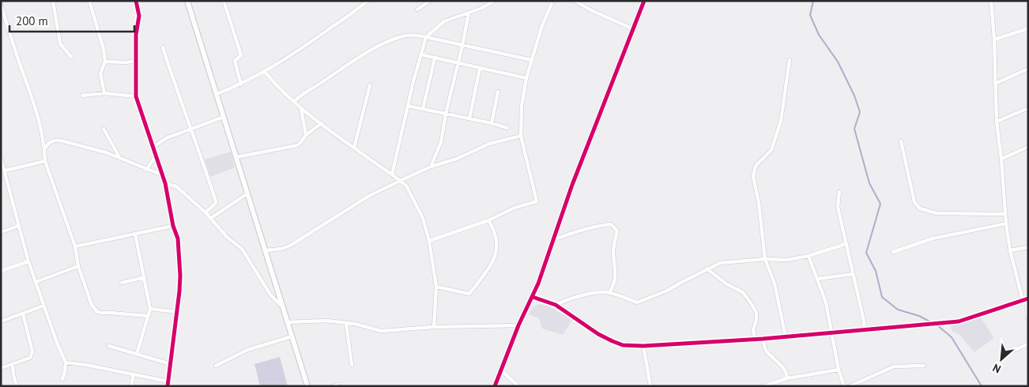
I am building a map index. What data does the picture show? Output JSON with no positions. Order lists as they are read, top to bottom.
{
  "scale_bar": "200 m",
  "north": "bottom left"
}
